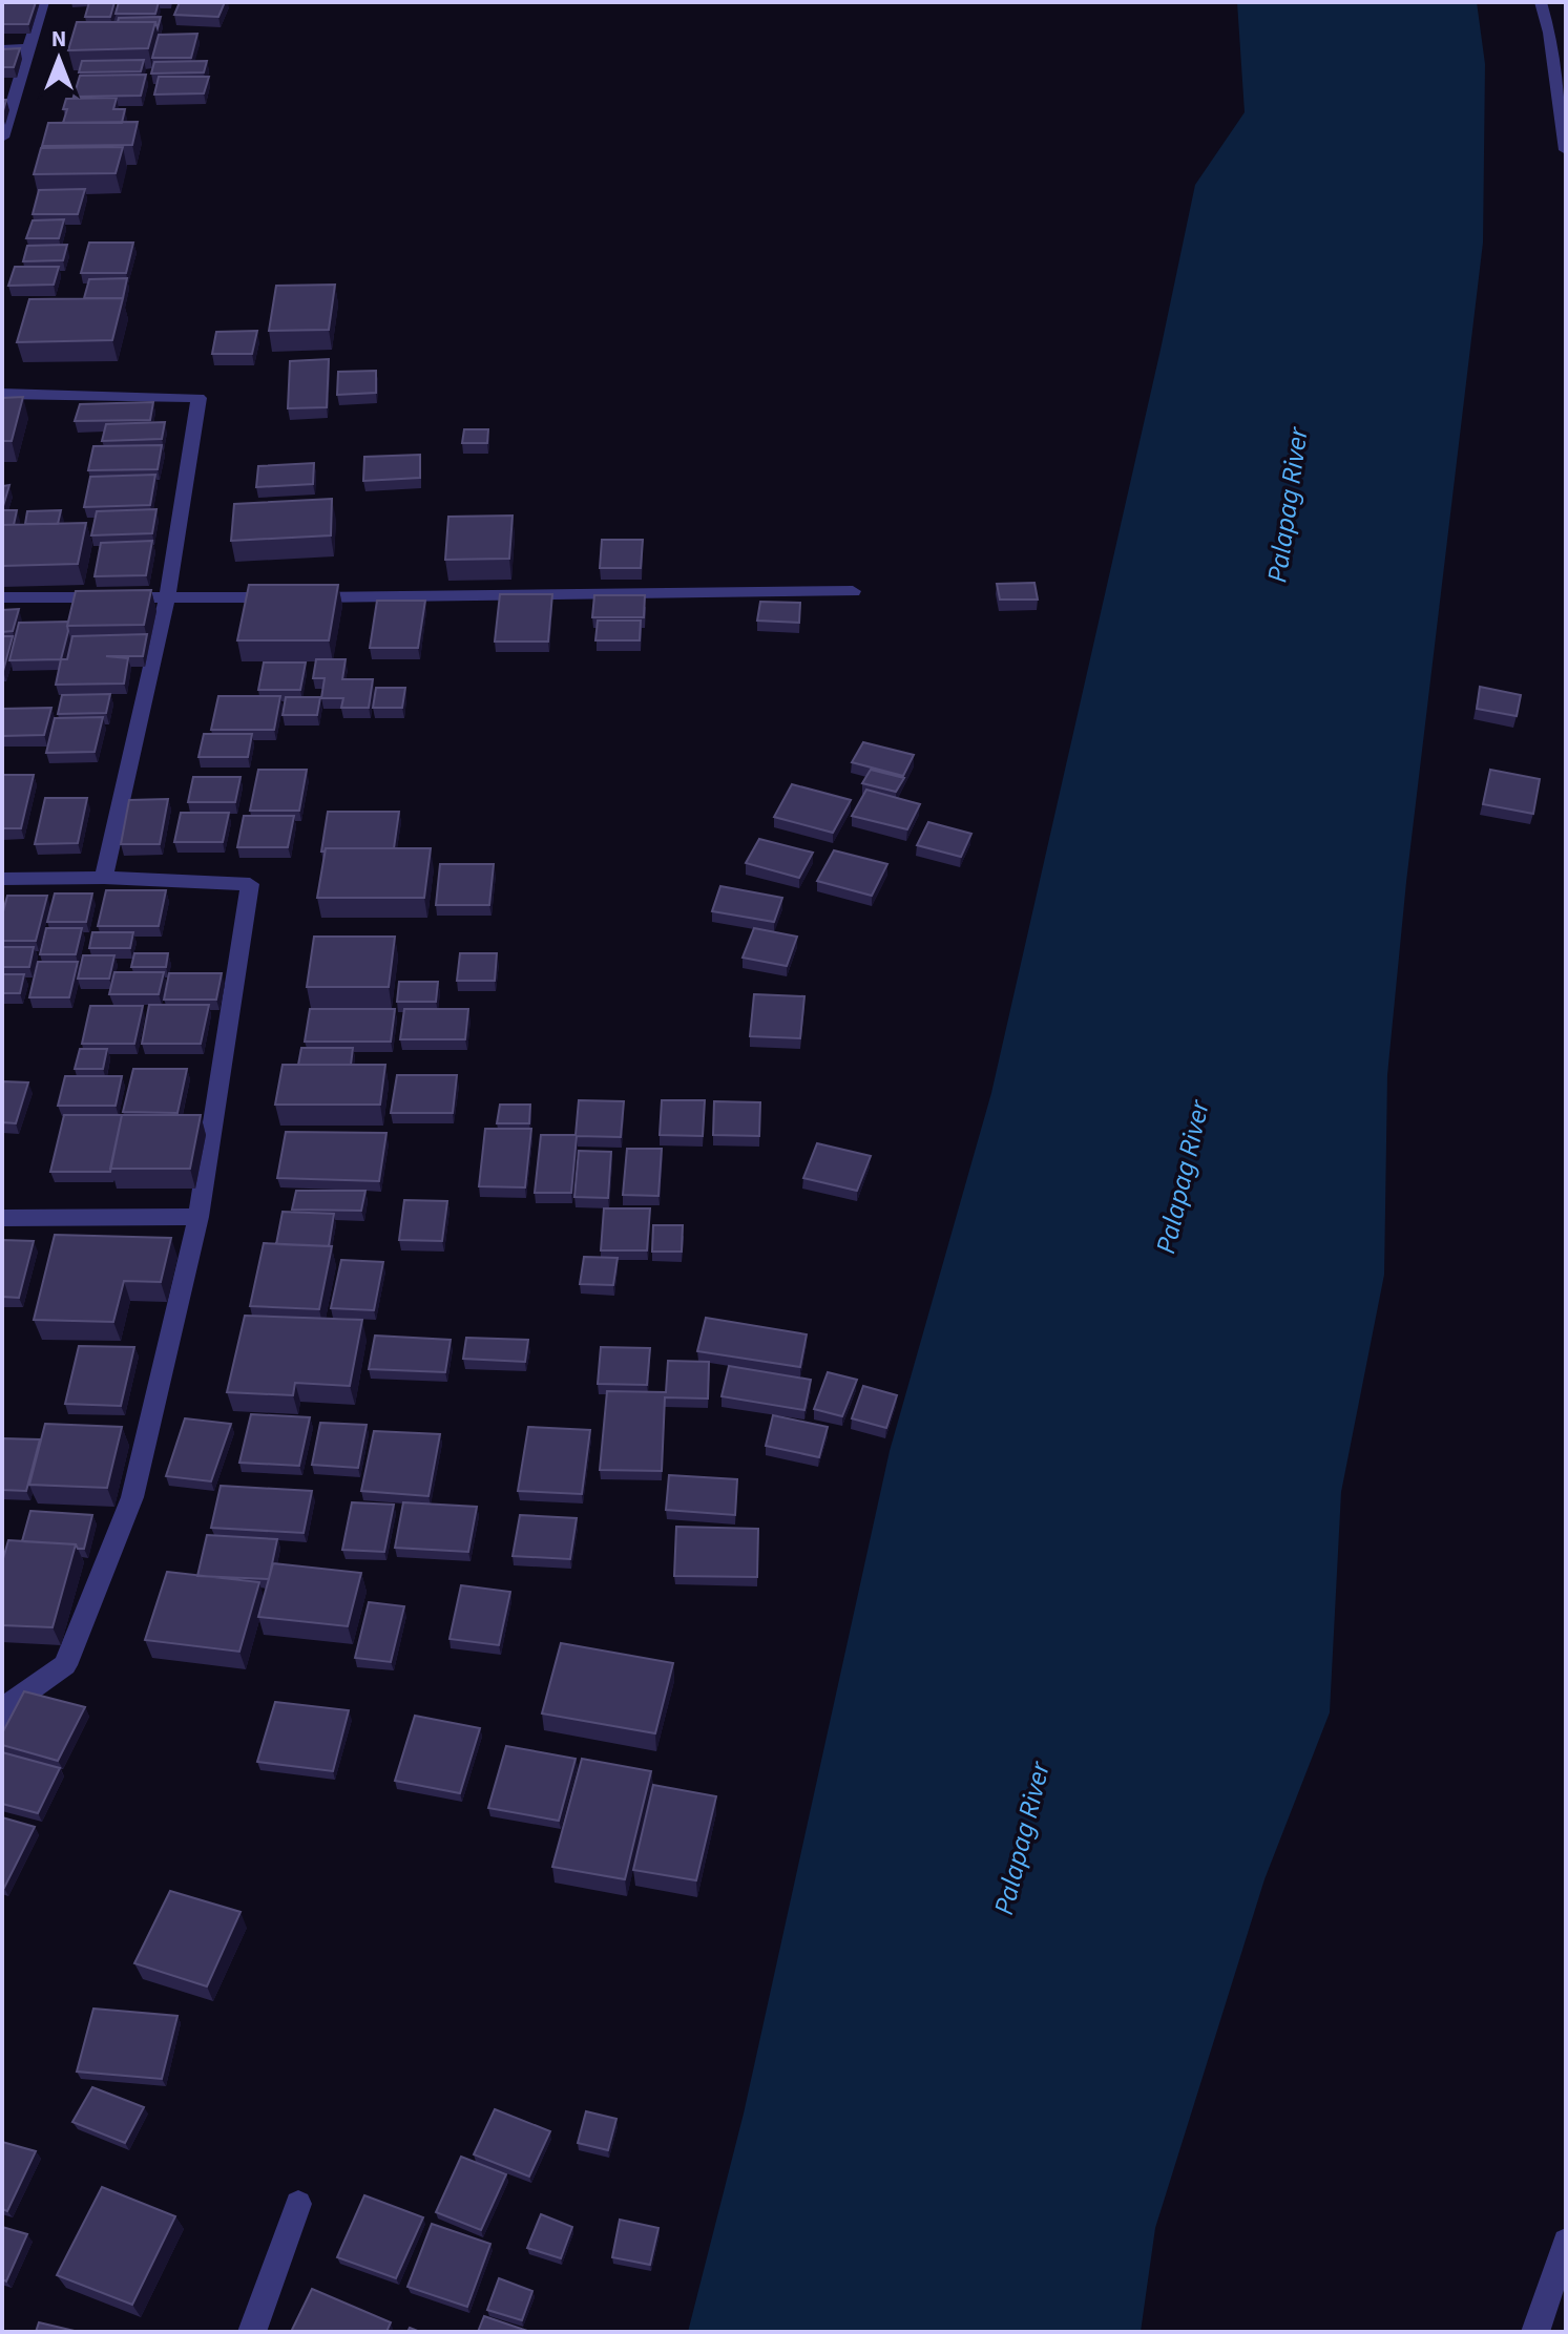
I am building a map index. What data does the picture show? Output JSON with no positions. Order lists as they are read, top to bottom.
{
  "water": ["Palapag River"],
  "north": "top"
}
